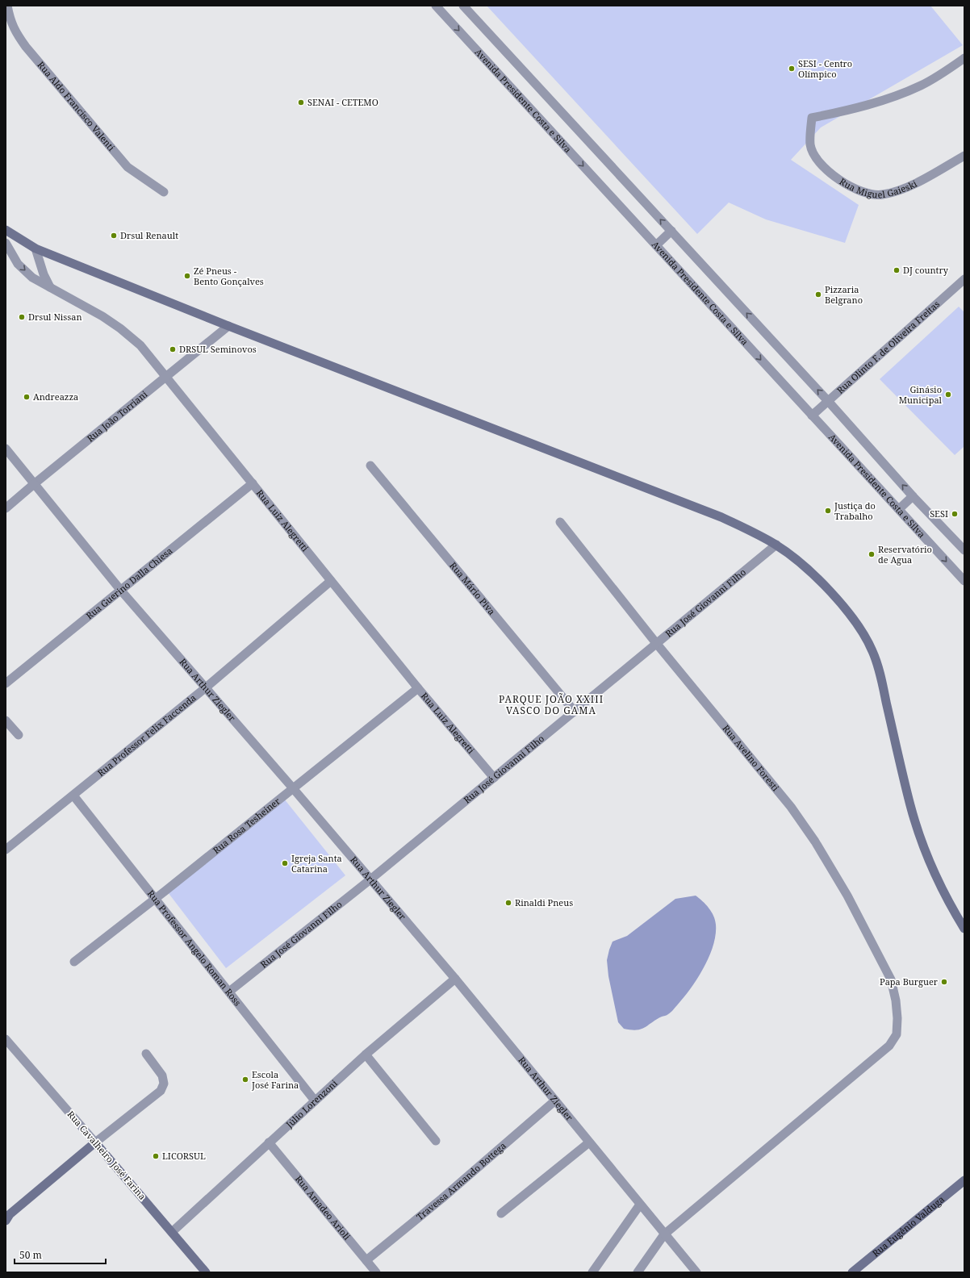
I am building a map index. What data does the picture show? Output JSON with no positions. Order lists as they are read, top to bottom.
{
  "streets": {
    "main road": ["Rua Cavalheiro José Farina", "Rua Eugênio Valduga"],
    "street": [
      "Avenida Presidente Costa e Silva",
      "Rua Aldo Francisco Valenti",
      "Rua Miguel Gaieski",
      "Rua Olinto F. de Oliveira Freitas",
      "Rua João Torriani",
      "Rua Luiz Alegretti",
      "Rua Guerino Dalla Chiesa",
      "Rua Mário Piva",
      "Rua José Giovanni Filho",
      "Rua Arthur Ziegler",
      "Rua Professor Felix Faccenda",
      "Rua Avelino Foresti",
      "Rua Rosa Tesheiner",
      "Rua Professor Angelo Roman Ross",
      "Júlio Lorenzoni",
      "Travessa Armando Bottega",
      "Rua Amadeo Arioli"
    ]
  },
  "crossings": [
    ["Avenida Presidente Costa e Silva", "Rua Olinto F. de Oliveira Freitas"],
    ["Rua João Torriani", "Rua Luiz Alegretti"],
    ["Rua João Torriani", "Rua Arthur Ziegler"],
    ["Rua Luiz Alegretti", "Rua Guerino Dalla Chiesa"],
    ["Rua Luiz Alegretti", "Rua José Giovanni Filho"],
    ["Rua Luiz Alegretti", "Rua Professor Felix Faccenda"],
    ["Rua Luiz Alegretti", "Rua Rosa Tesheiner"],
    ["Rua Guerino Dalla Chiesa", "Rua Arthur Ziegler"],
    ["Rua Mário Piva", "Rua José Giovanni Filho"],
    ["Rua José Giovanni Filho", "Rua Arthur Ziegler"],
    ["Rua José Giovanni Filho", "Rua Avelino Foresti"],
    ["Rua José Giovanni Filho", "Rua Professor Angelo Roman Ross"],
    ["Rua Arthur Ziegler", "Rua Professor Felix Faccenda"],
    ["Rua Arthur Ziegler", "Rua Avelino Foresti"],
    ["Rua Arthur Ziegler", "Rua Rosa Tesheiner"],
    ["Rua Arthur Ziegler", "Júlio Lorenzoni"],
    ["Rua Arthur Ziegler", "Travessa Armando Bottega"],
    ["Rua Professor Felix Faccenda", "Rua Professor Angelo Roman Ross"],
    ["Rua Rosa Tesheiner", "Rua Professor Angelo Roman Ross"],
    ["Rua Professor Angelo Roman Ross", "Júlio Lorenzoni"],
    ["Júlio Lorenzoni", "Rua Cavalheiro José Farina"],
    ["Júlio Lorenzoni", "Rua Amadeo Arioli"],
    ["Travessa Armando Bottega", "Rua Amadeo Arioli"]
  ],
  "districts": ["PARQUE JOÃO XXIII VASCO DO GAMA"],
  "places": [
    "SESI - Centro Olímpico",
    "SENAI - CETEMO",
    "Drsul Renault",
    "DJ country",
    "Zé Pneus - Bento Gonçalves",
    "Pizzaria Belgrano",
    "Drsul Nissan",
    "DRSUL Seminovos",
    "Ginásio Municipal",
    "Andreazza",
    "Justiça do Trabalho",
    "SESI",
    "Reservatório de Agua",
    "Igreja Santa Catarina",
    "Rinaldi Pneus",
    "Papa Burguer",
    "Escola José Farina",
    "LICORSUL"
  ],
  "scale_bar": "50 m"
}
